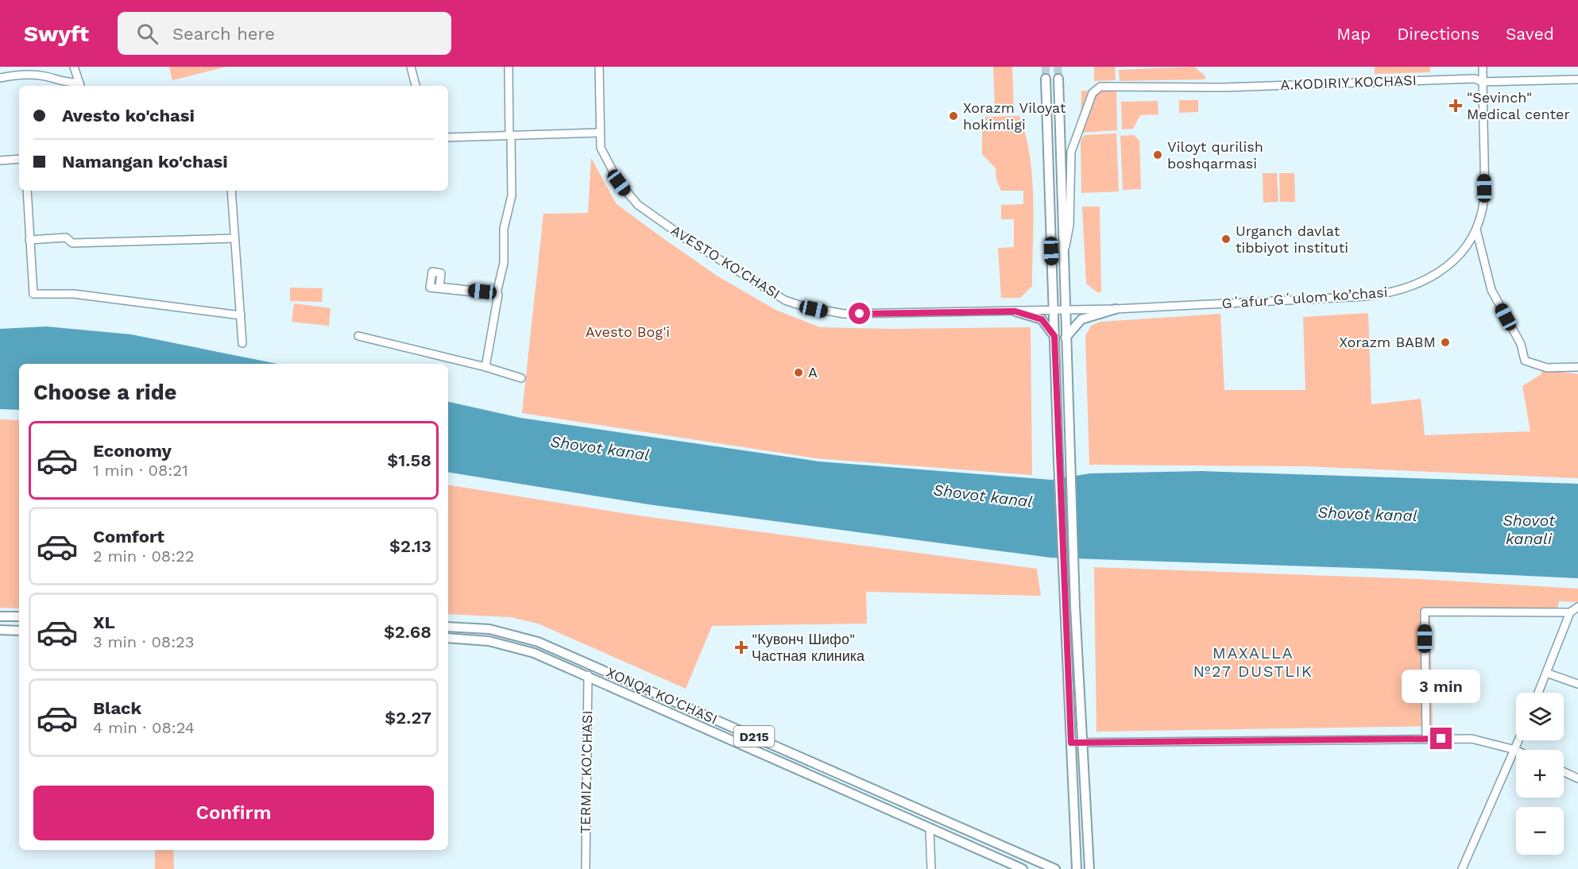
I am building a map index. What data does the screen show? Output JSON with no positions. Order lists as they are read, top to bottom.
{
  "streets": {
    "main road": ["XONQA KO'CHASI", "D215"],
    "street": [
      "A.KODIRIY KOCHASI",
      "AVESTO KO'CHASI",
      "Gʻafur Gʻulom ko’chasi",
      "TERMIZ KO'CHASI"
    ]
  },
  "crossings": [
    ["A.KODIRIY KOCHASI", "Gʻafur Gʻulom ko’chasi"],
    ["AVESTO KO'CHASI", "Gʻafur Gʻulom ko’chasi"],
    ["XONQA KO'CHASI", "TERMIZ KO'CHASI"]
  ],
  "districts": ["MAXALLA №27 DUSTLIK"],
  "water": ["Shovot kanal", "Shovot kanali"],
  "parks": ["Avesto Bog'i"],
  "places": {
    "health": ["\"Sevinch\" Medical center", "\"Кувонч Шифо\" Частная клиника"],
    "other": [
      "Xorazm Viloyat hokimligi",
      "Viloyt qurilish boshqarmasi",
      "Urganch davlat tibbiyot instituti",
      "Xorazm BABM",
      "A"
    ]
  },
  "page": {
    "header": "Swyft",
    "search": "Search here",
    "nav": ["Map", "Directions", "Saved"],
    "banner": ["Avesto ko'chasi", "Namangan ko'chasi"],
    "heading": "Choose a ride",
    "list": [
      {
        "name": "Economy",
        "note": "1 min · 08:21",
        "value": "$1.58"
      },
      {
        "name": "Comfort",
        "note": "2 min · 08:22",
        "value": "$2.13"
      },
      {
        "name": "XL",
        "note": "3 min · 08:23",
        "value": "$2.68"
      },
      {
        "name": "Black",
        "note": "4 min · 08:24",
        "value": "$2.27"
      }
    ],
    "bubble": "3 min",
    "map_buttons": ["+", "−"],
    "buttons": "Confirm"
  }
}
